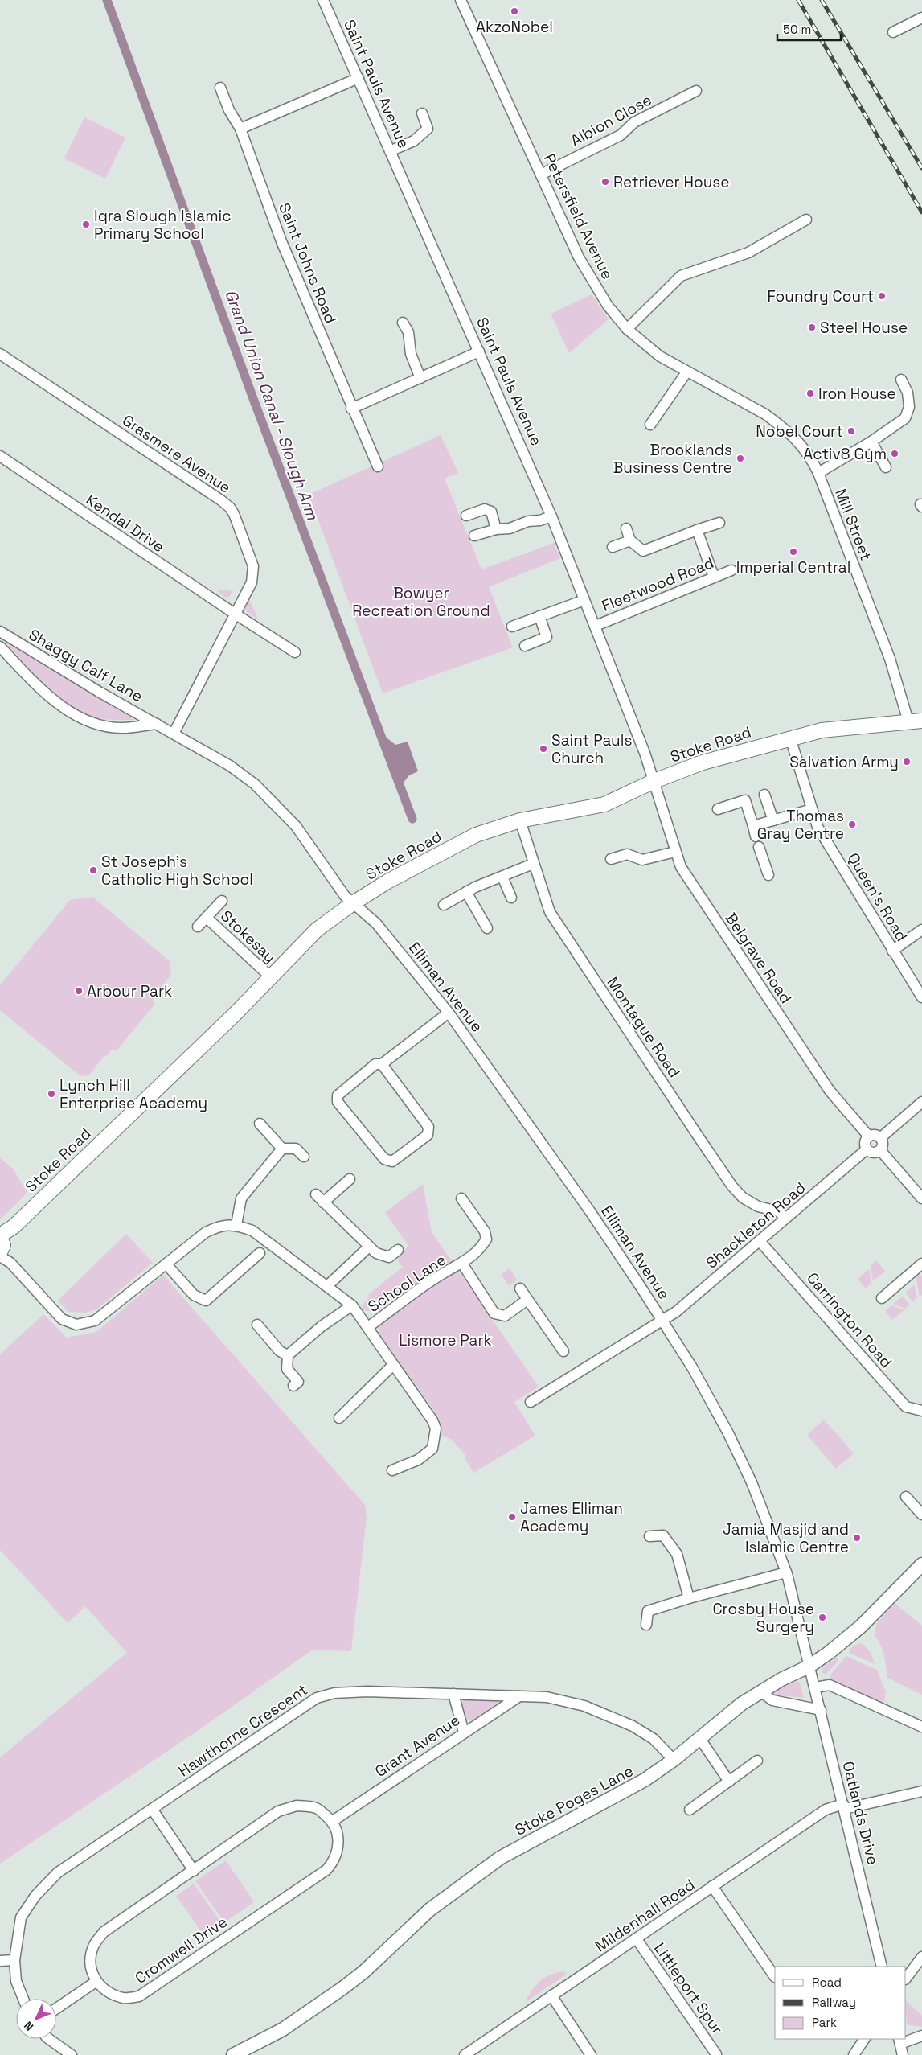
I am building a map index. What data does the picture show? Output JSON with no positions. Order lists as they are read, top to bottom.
{
  "streets": {
    "main road": ["Stoke Road"],
    "street": [
      "Saint Pauls Avenue",
      "Albion Close",
      "Petersfield Avenue",
      "Saint Johns Road",
      "Grasmere Avenue",
      "Kendal Drive",
      "Mill Street",
      "Fleetwood Road",
      "Shaggy Calf Lane",
      "Queen's Road",
      "Stokesay",
      "Belgrave Road",
      "Elliman Avenue",
      "Montague Road",
      "Shackleton Road",
      "School Lane",
      "Carrington Road",
      "Hawthorne Crescent",
      "Grant Avenue",
      "Stoke Poges Lane",
      "Oatlands Drive",
      "Mildenhall Road",
      "Cromwell Drive",
      "Littleport Spur"
    ]
  },
  "crossings": [
    ["Saint Pauls Avenue", "Fleetwood Road"],
    ["Saint Pauls Avenue", "Stoke Road"],
    ["Saint Pauls Avenue", "Belgrave Road"],
    ["Albion Close", "Petersfield Avenue"],
    ["Petersfield Avenue", "Mill Street"],
    ["Grasmere Avenue", "Kendal Drive"],
    ["Grasmere Avenue", "Shaggy Calf Lane"],
    ["Mill Street", "Stoke Road"],
    ["Shaggy Calf Lane", "Stoke Road"],
    ["Shaggy Calf Lane", "Elliman Avenue"],
    ["Stoke Road", "Queen's Road"],
    ["Stoke Road", "Stokesay"],
    ["Stoke Road", "Belgrave Road"],
    ["Stoke Road", "Elliman Avenue"],
    ["Stoke Road", "Montague Road"],
    ["Belgrave Road", "Shackleton Road"],
    ["Elliman Avenue", "Shackleton Road"],
    ["Elliman Avenue", "Stoke Poges Lane"],
    ["Elliman Avenue", "Oatlands Drive"],
    ["Montague Road", "Shackleton Road"],
    ["Shackleton Road", "Carrington Road"],
    ["Hawthorne Crescent", "Grant Avenue"],
    ["Hawthorne Crescent", "Stoke Poges Lane"],
    ["Grant Avenue", "Cromwell Drive"],
    ["Stoke Poges Lane", "Oatlands Drive"],
    ["Oatlands Drive", "Mildenhall Road"],
    ["Mildenhall Road", "Littleport Spur"]
  ],
  "water": ["Grand Union Canal - Slough Arm"],
  "parks": ["Bowyer Recreation Ground", "Lismore Park"],
  "places": [
    "AkzoNobel",
    "Retriever House",
    "Iqra Slough Islamic Primary School",
    "Foundry Court",
    "Steel House",
    "Iron House",
    "Nobel Court",
    "Activ8 Gym",
    "Brooklands Business Centre",
    "Imperial Central",
    "Saint Pauls Church",
    "Salvation Army",
    "Thomas Gray Centre",
    "St Joseph's Catholic High School",
    "Arbour Park",
    "Lynch Hill Enterprise Academy",
    "James Elliman Academy",
    "Jamia Masjid and Islamic Centre",
    "Crosby House Surgery"
  ],
  "legend": ["Road", "Railway", "Park"],
  "scale_bar": "50 m",
  "north": "bottom left"
}
